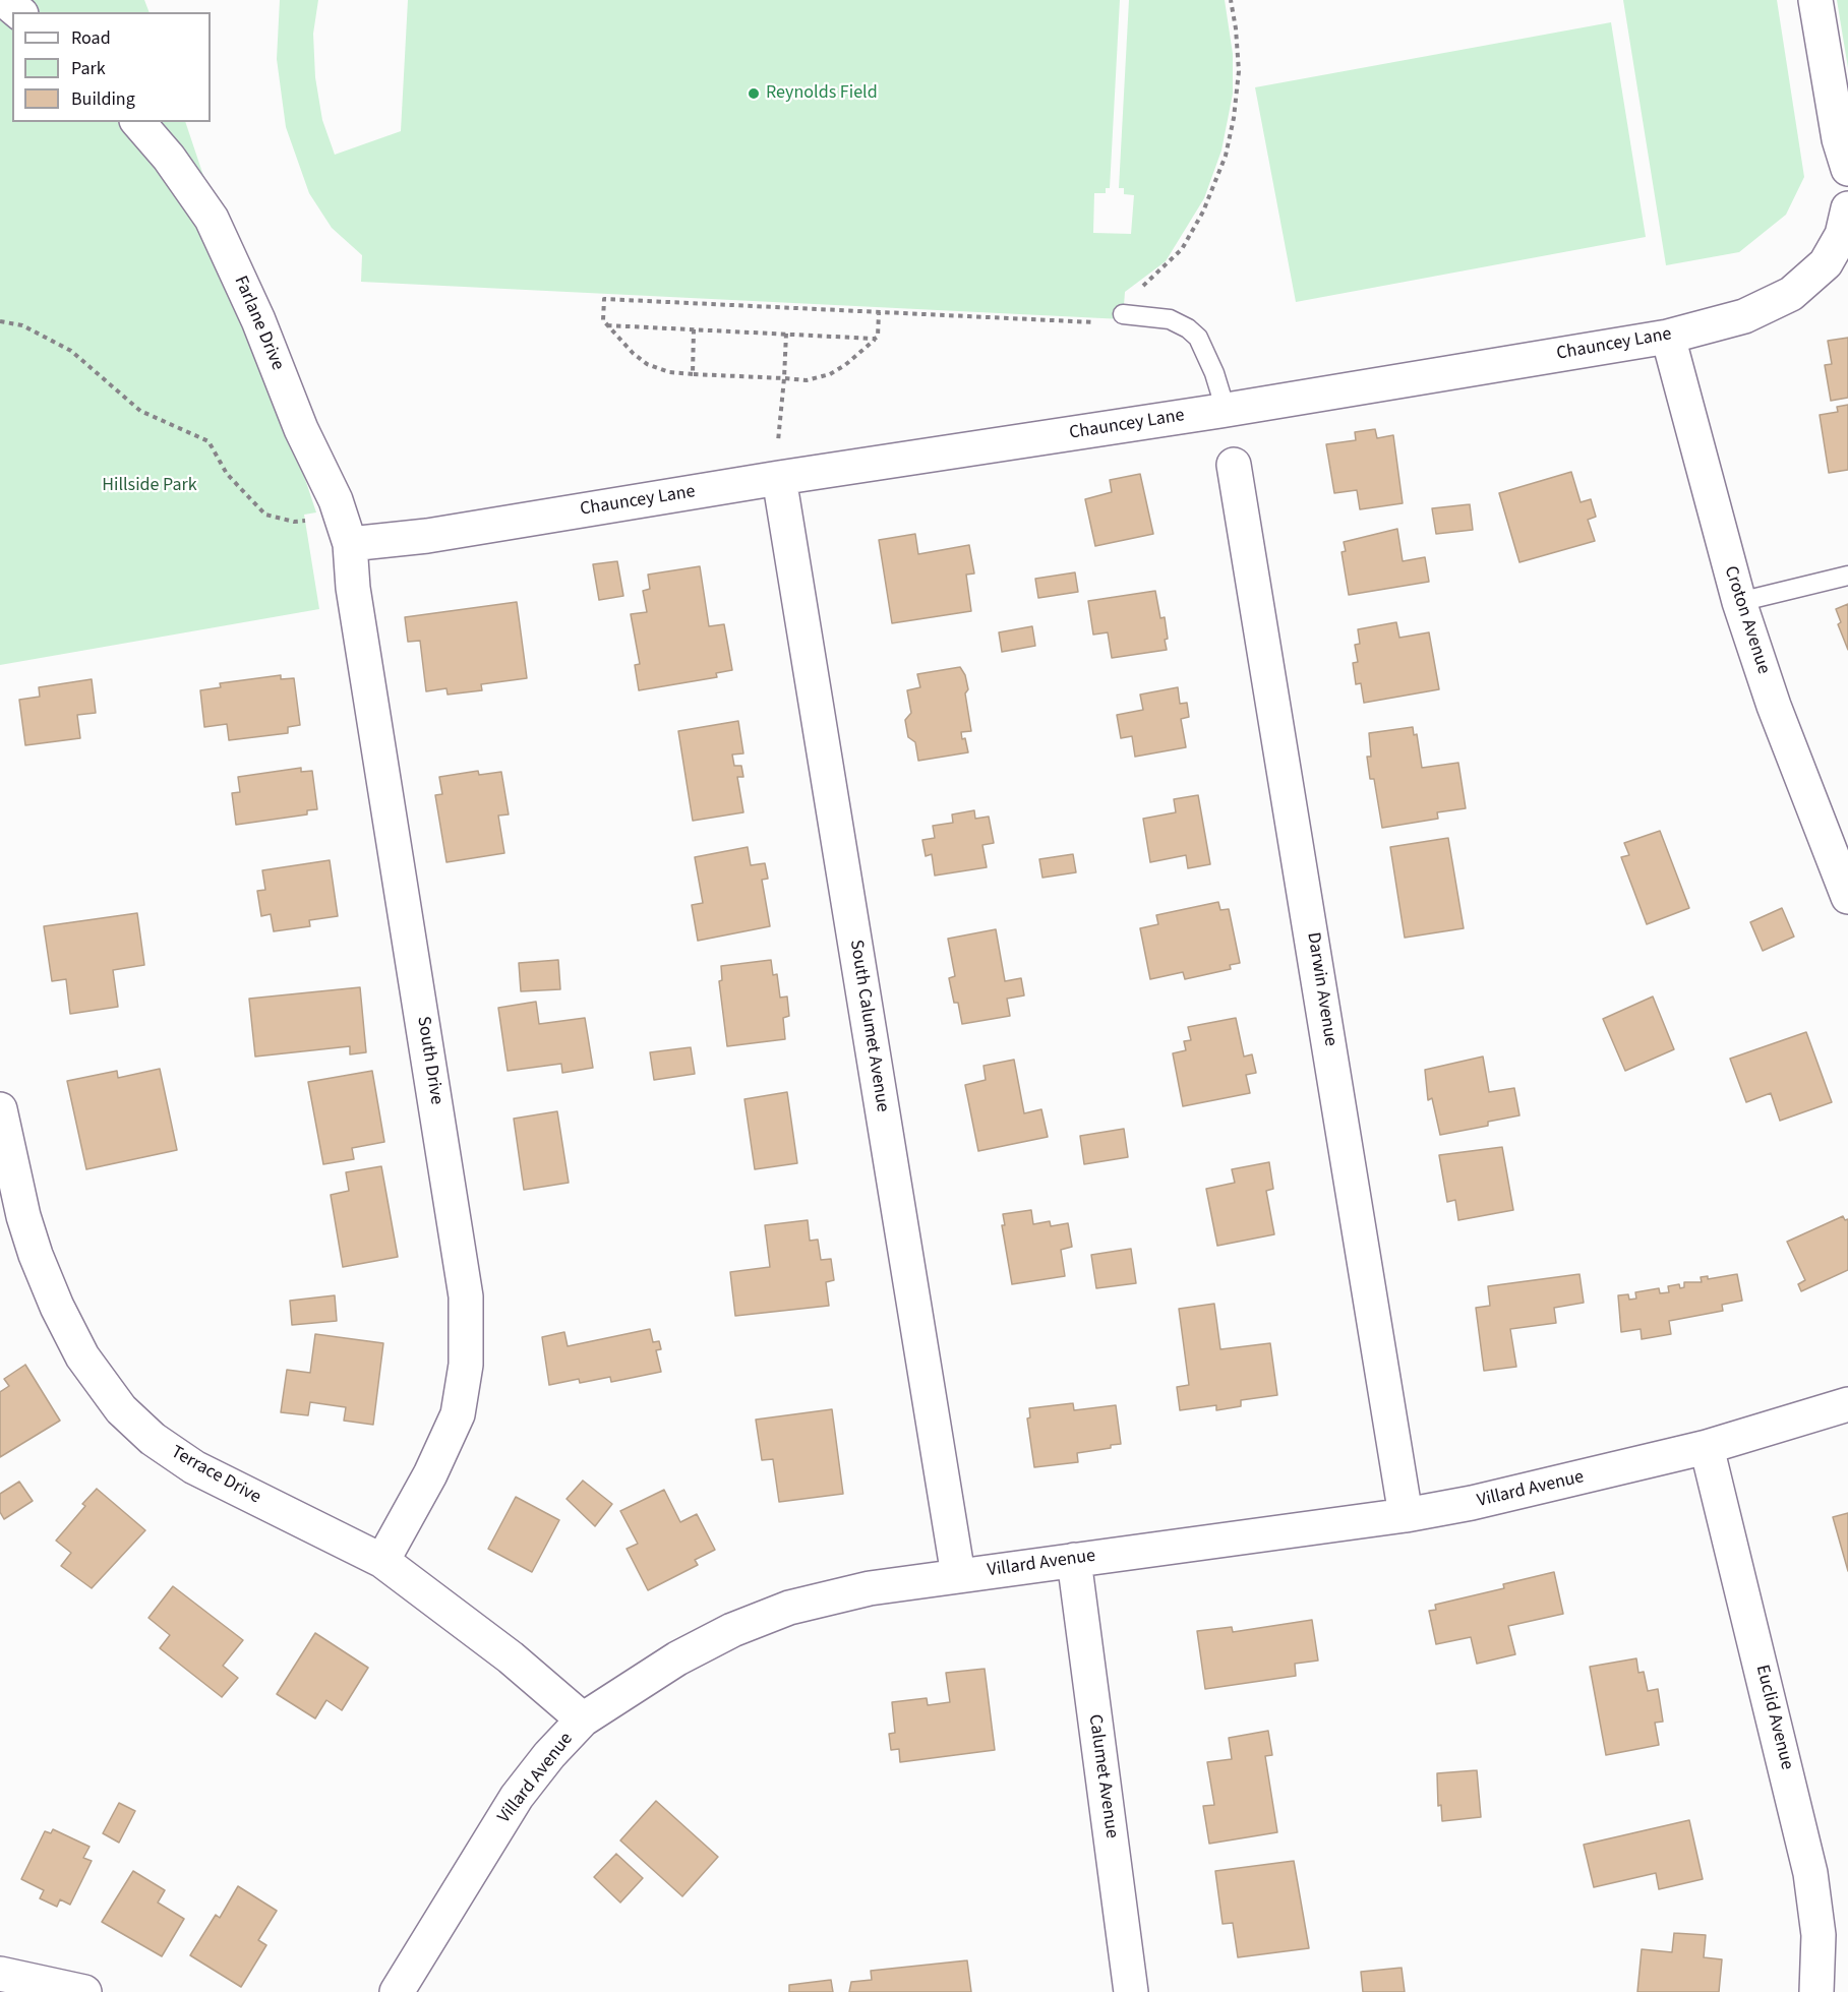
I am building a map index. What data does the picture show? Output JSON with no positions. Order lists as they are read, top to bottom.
{
  "streets": {
    "street": [
      "Farlane Drive",
      "Chauncey Lane",
      "Croton Avenue",
      "Darwin Avenue",
      "South Calumet Avenue",
      "South Drive",
      "Terrace Drive",
      "Villard Avenue",
      "Euclid Avenue",
      "Calumet Avenue"
    ]
  },
  "crossings": [
    ["Farlane Drive", "Chauncey Lane"],
    ["Farlane Drive", "South Drive"],
    ["Chauncey Lane", "Croton Avenue"],
    ["Chauncey Lane", "South Calumet Avenue"],
    ["Chauncey Lane", "South Drive"],
    ["Darwin Avenue", "Villard Avenue"],
    ["South Calumet Avenue", "Villard Avenue"],
    ["South Drive", "Terrace Drive"],
    ["Terrace Drive", "Villard Avenue"],
    ["Villard Avenue", "Euclid Avenue"],
    ["Villard Avenue", "Calumet Avenue"]
  ],
  "parks": ["Hillside Park"],
  "places": ["Reynolds Field"],
  "legend": ["Road", "Park", "Building"]
}
